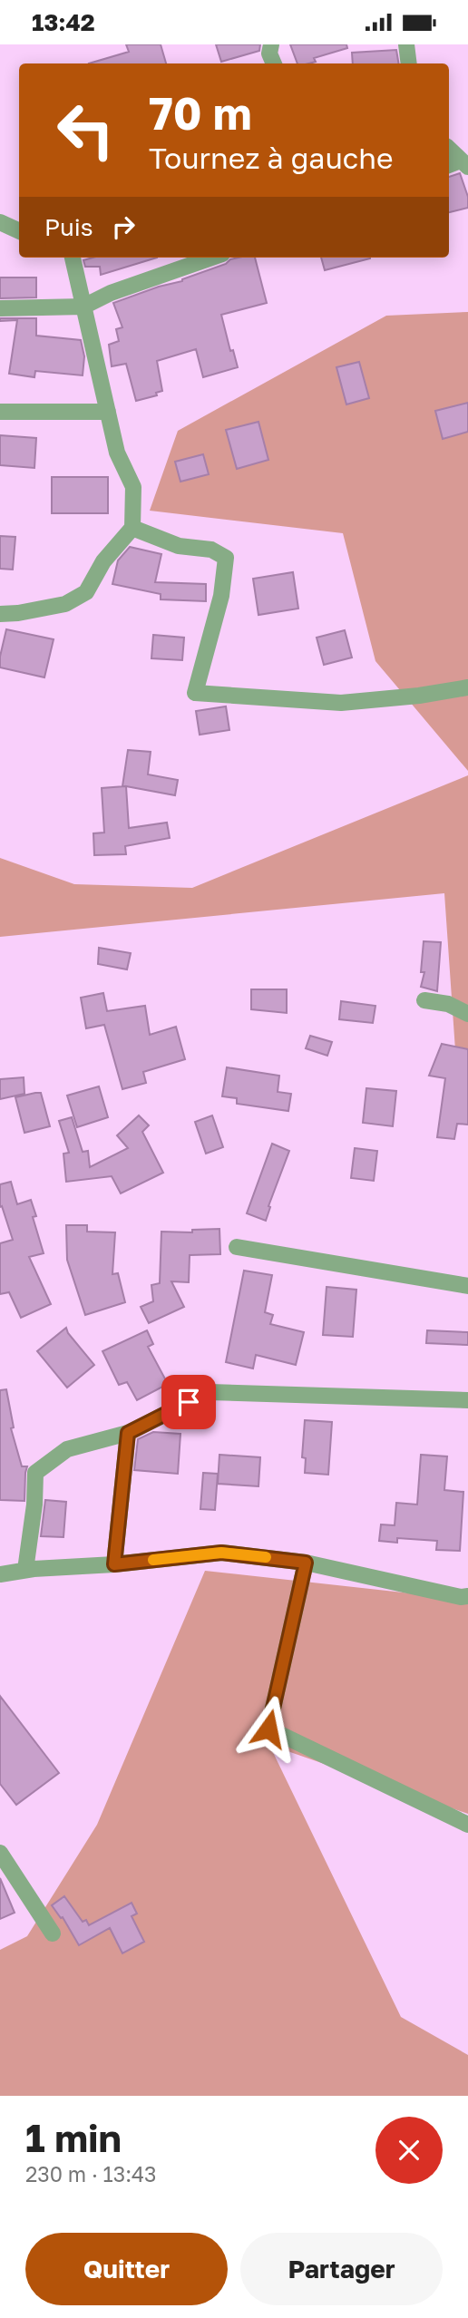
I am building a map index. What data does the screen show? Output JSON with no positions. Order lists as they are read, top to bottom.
{
  "page": {
    "status": "13:42",
    "turn": ["70 m", "Tournez à gauche"],
    "then": "Puis",
    "heading": ["1 min", "230 m · 13:43"],
    "buttons": ["Quitter", "Partager"]
  }
}
